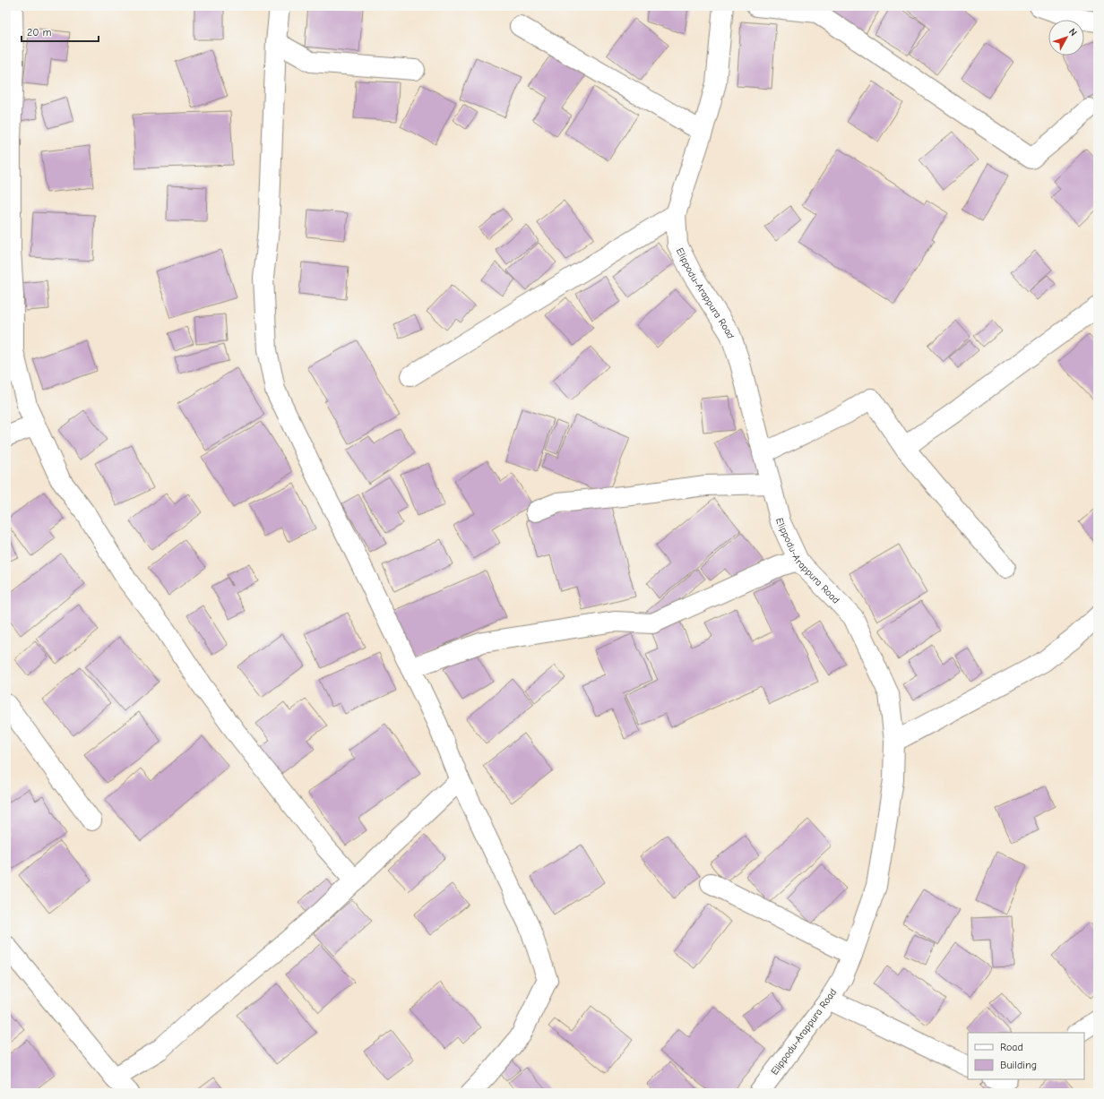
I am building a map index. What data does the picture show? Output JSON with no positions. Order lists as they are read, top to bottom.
{
  "streets": {
    "street": ["Elippodu-Arappura Road"]
  },
  "legend": ["Road", "Building"],
  "scale_bar": "20 m",
  "north": "top right"
}
